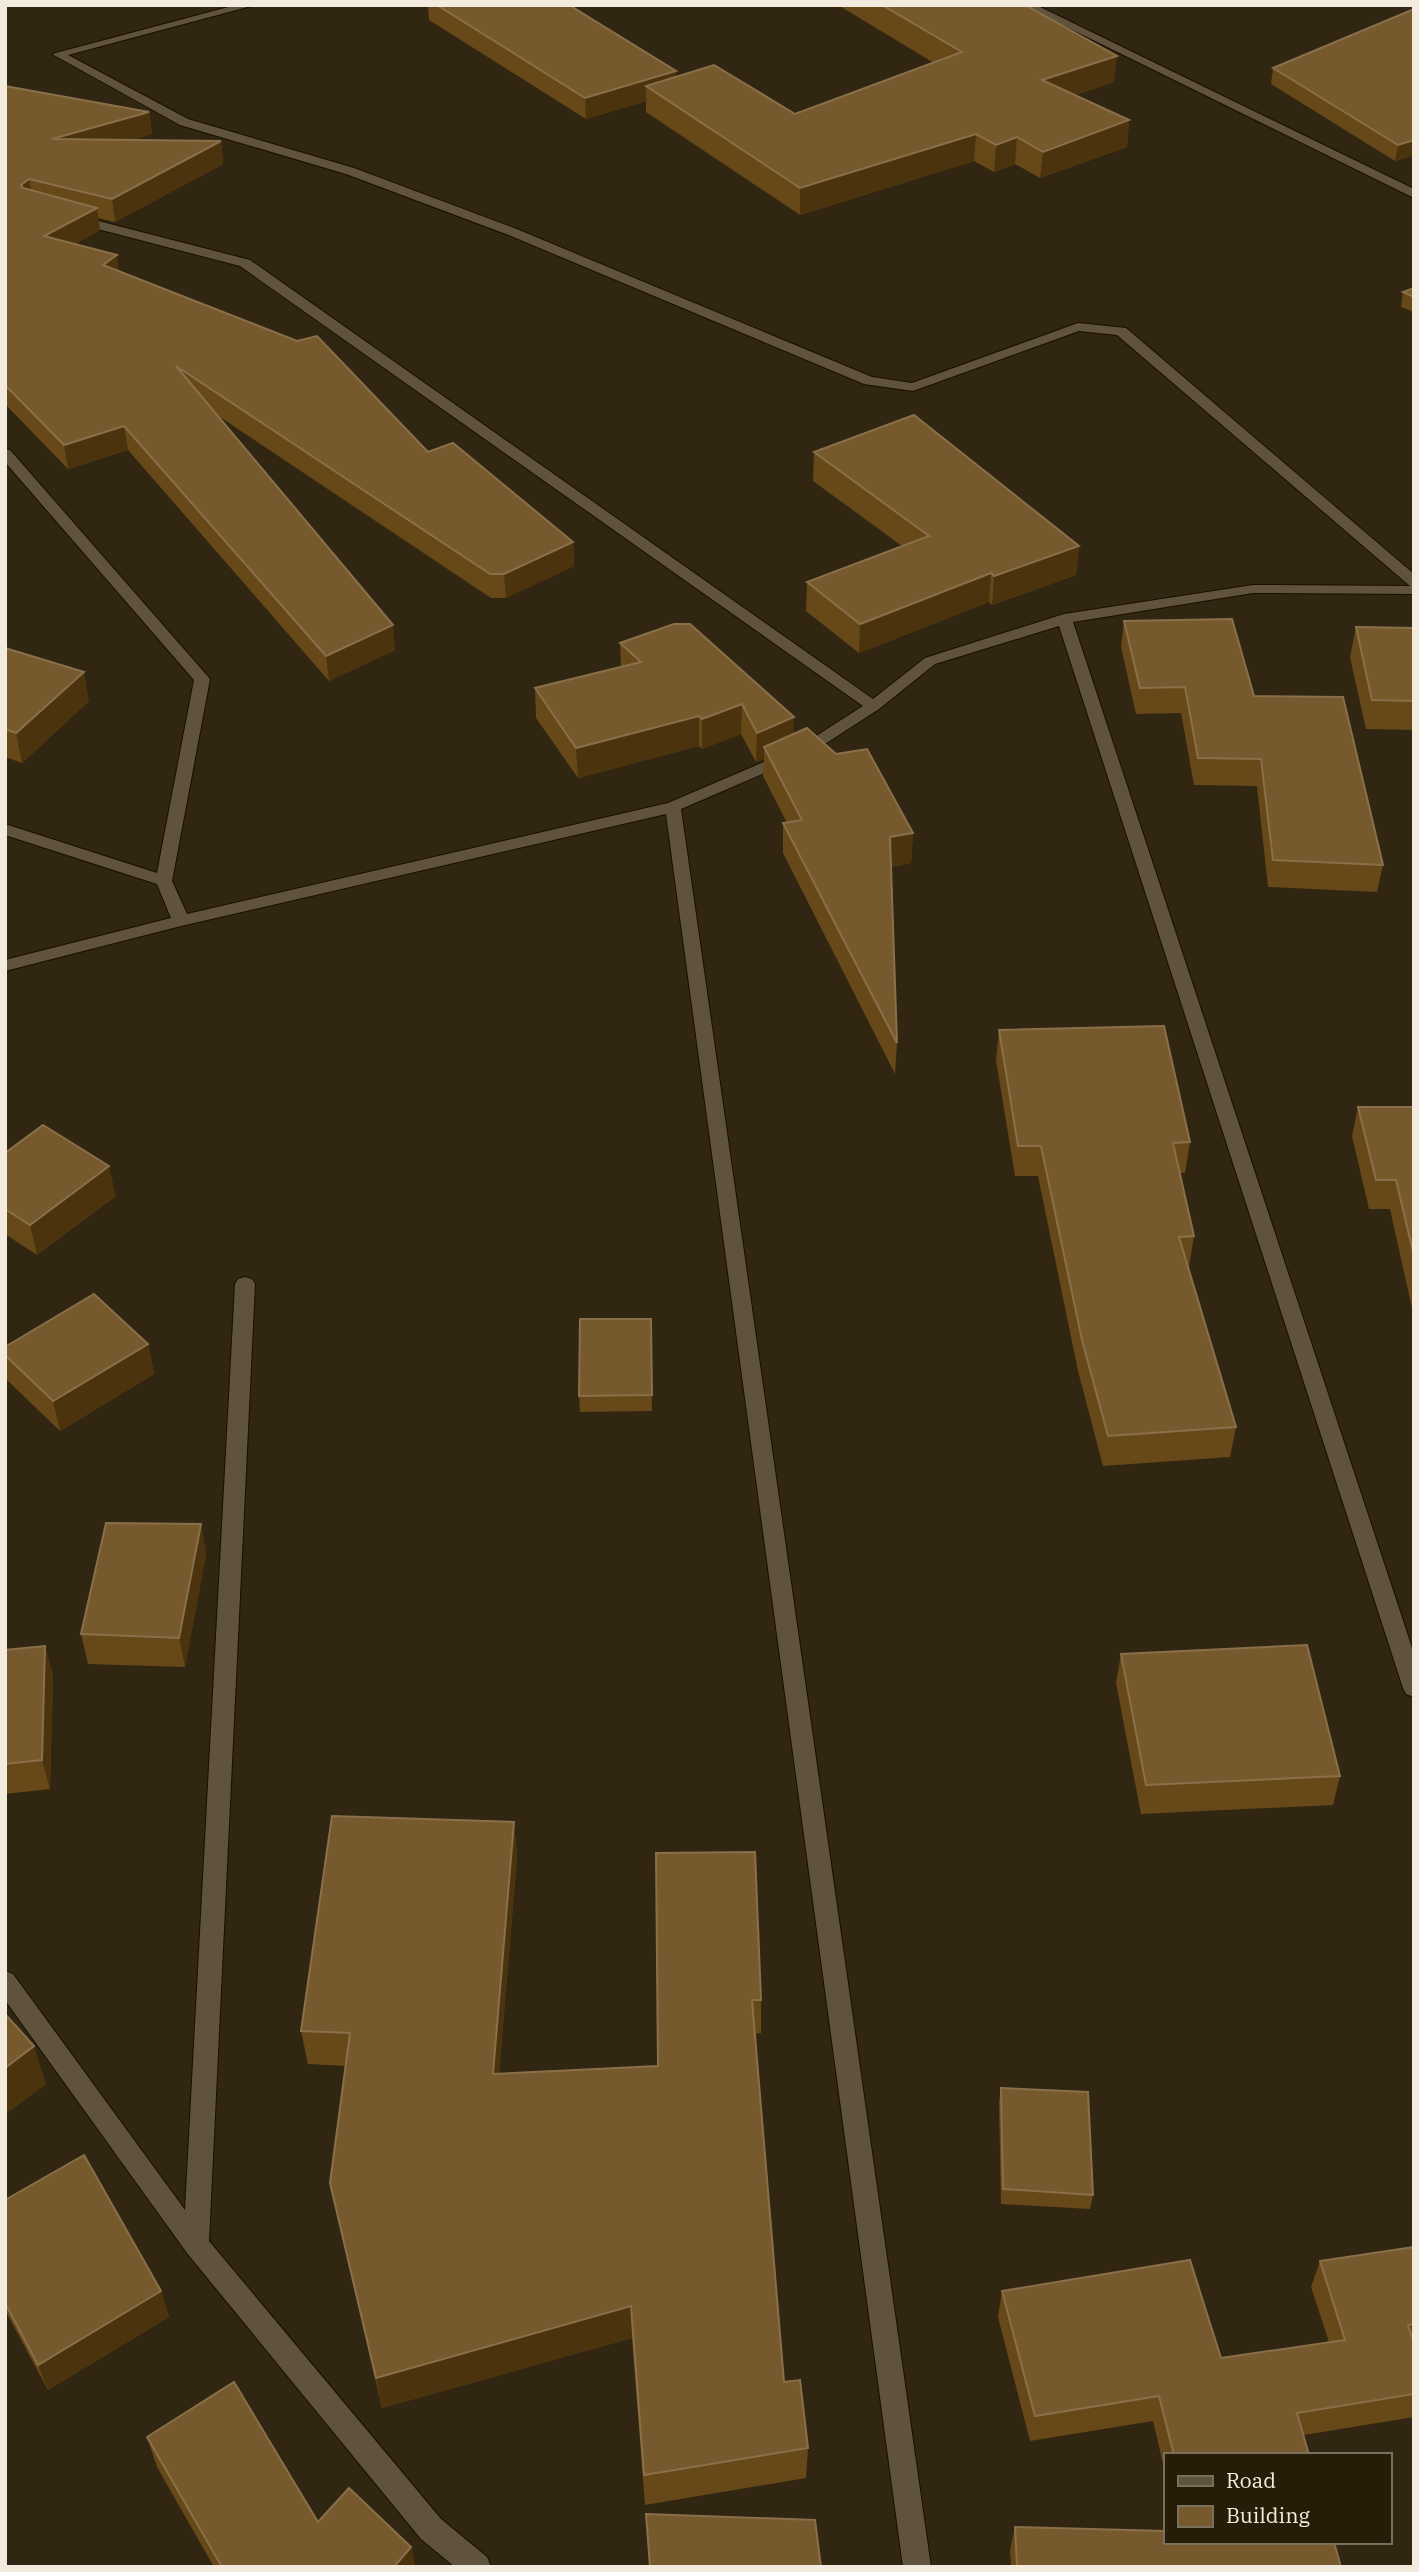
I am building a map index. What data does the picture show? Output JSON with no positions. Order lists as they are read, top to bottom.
{
  "legend": ["Road", "Building"]
}
